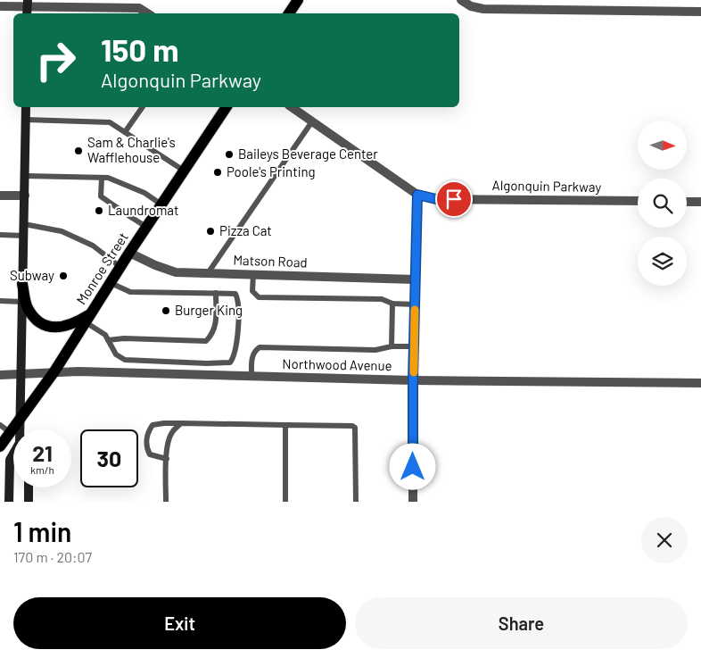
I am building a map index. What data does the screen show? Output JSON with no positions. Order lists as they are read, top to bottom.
{
  "streets": {
    "main road": ["Monroe Street"],
    "street": ["Algonquin Parkway", "Matson Road", "Northwood Avenue"]
  },
  "crossings": [
    ["Matson Road", "Monroe Street"],
    ["Monroe Street", "Northwood Avenue"]
  ],
  "places": [
    "Sam & Charlie's Wafflehouse",
    "Baileys Beverage Center",
    "Poole's Printing",
    "Laundromat",
    "Pizza Cat",
    "Subway",
    "Burger King"
  ],
  "north": "right",
  "page": {
    "turn": ["150 m", "Algonquin Parkway"],
    "speed": "21 km/h",
    "limit": "30",
    "heading": ["1 min", "170 m · 20:07"],
    "buttons": ["Exit", "Share"]
  }
}
